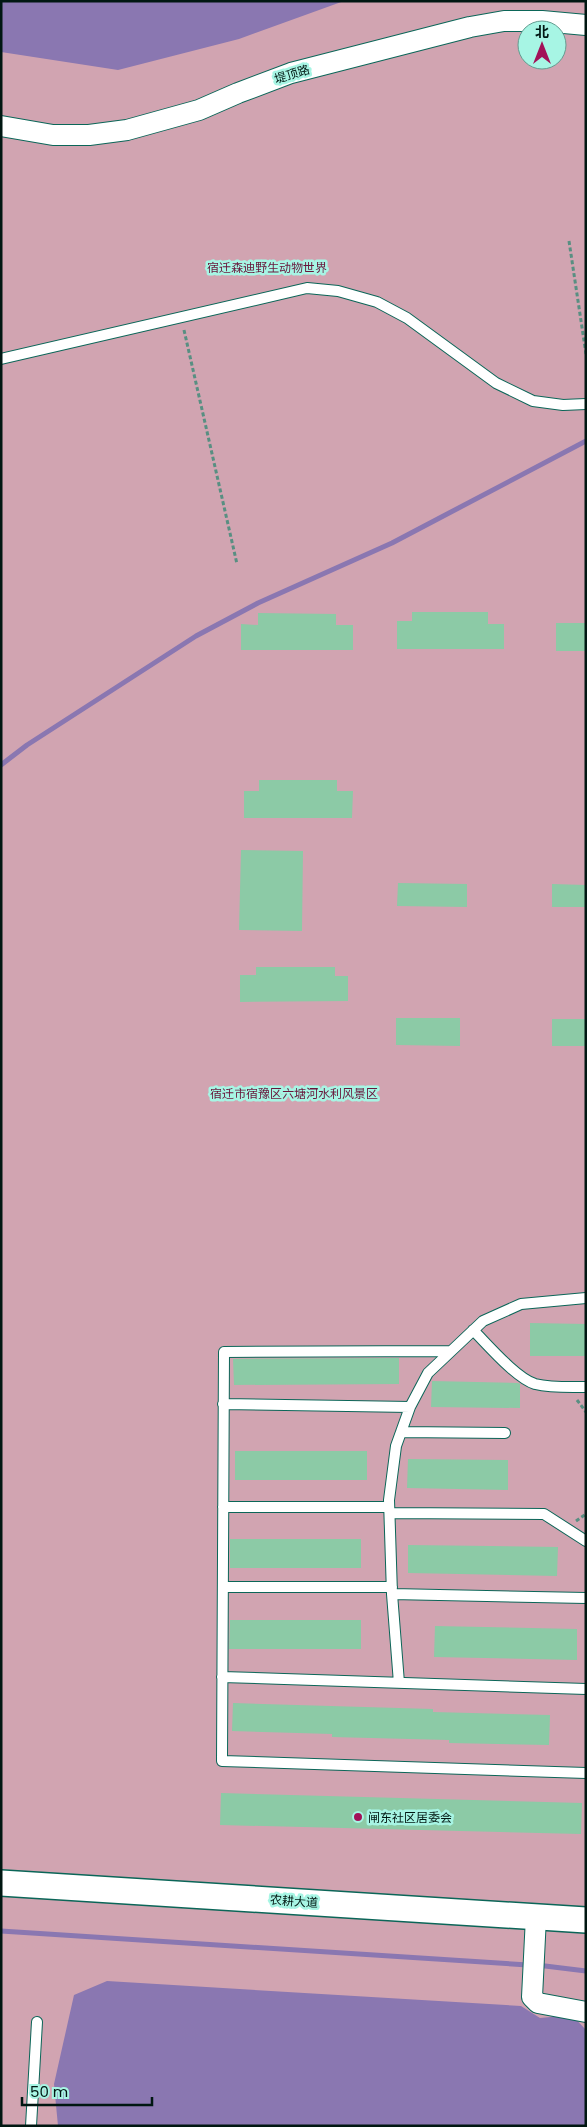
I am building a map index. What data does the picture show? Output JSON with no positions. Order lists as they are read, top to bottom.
{
  "streets": {
    "street": ["堤顶路", "农耕大道"]
  },
  "parks": ["宿迁森迪野生动物世界", "宿迁市宿豫区六塘河水利风景区"],
  "places": ["闸东社区居委会"],
  "scale_bar": "50 m",
  "north": "top"
}
